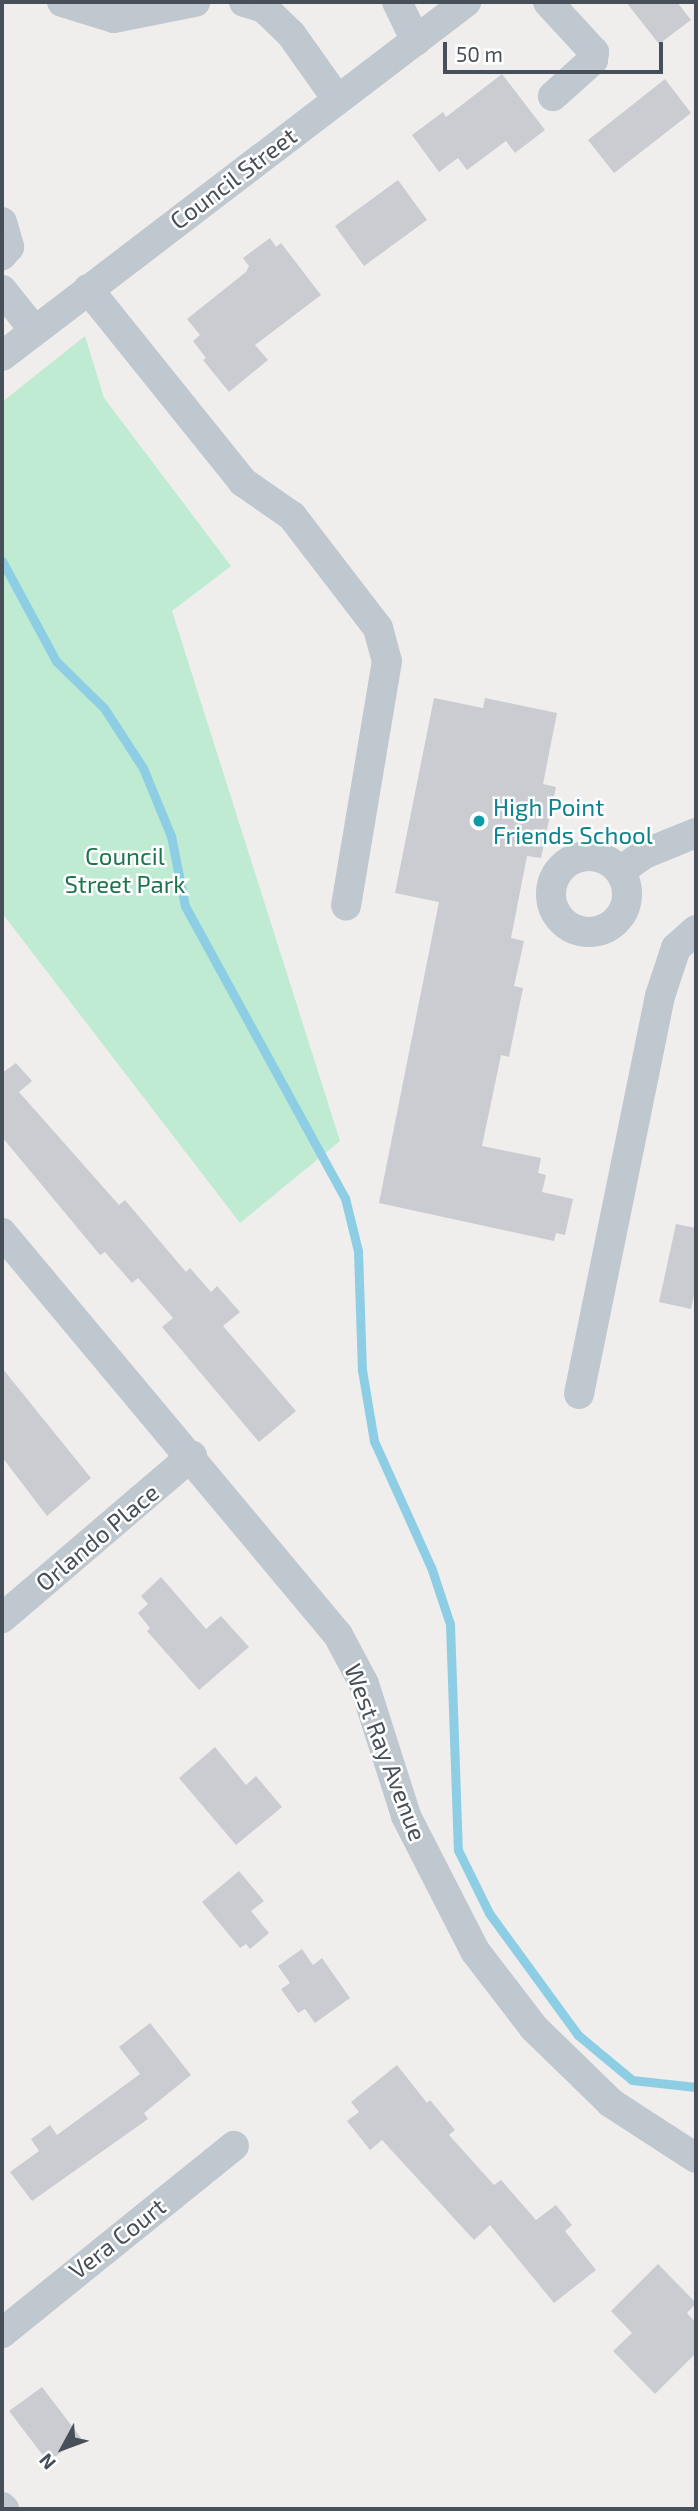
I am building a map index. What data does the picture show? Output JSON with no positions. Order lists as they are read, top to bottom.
{
  "streets": {
    "street": [
      "Council Street",
      "Orlando Place",
      "West Ray Avenue",
      "Vera Court"
    ]
  },
  "crossings": [
    ["Orlando Place", "West Ray Avenue"]
  ],
  "parks": ["Council Street Park"],
  "places": ["High Point Friends School"],
  "scale_bar": "50 m",
  "north": "bottom left"
}
